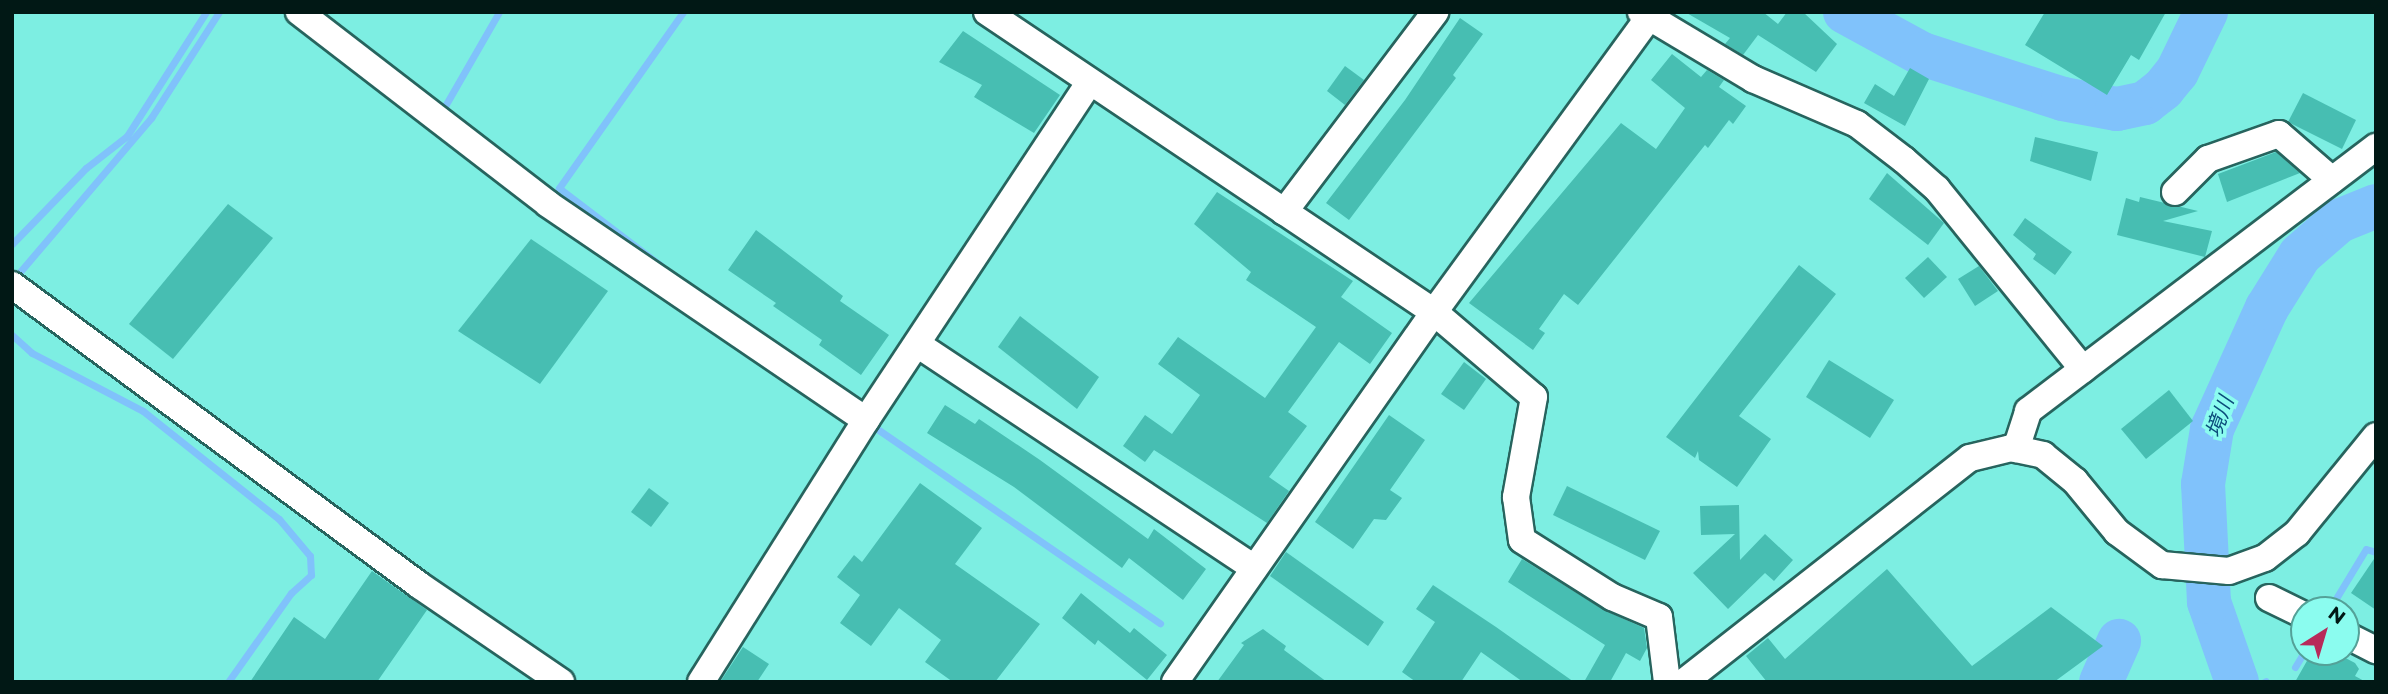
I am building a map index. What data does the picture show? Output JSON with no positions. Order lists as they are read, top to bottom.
{
  "water": ["境川"],
  "north": "top right"
}
